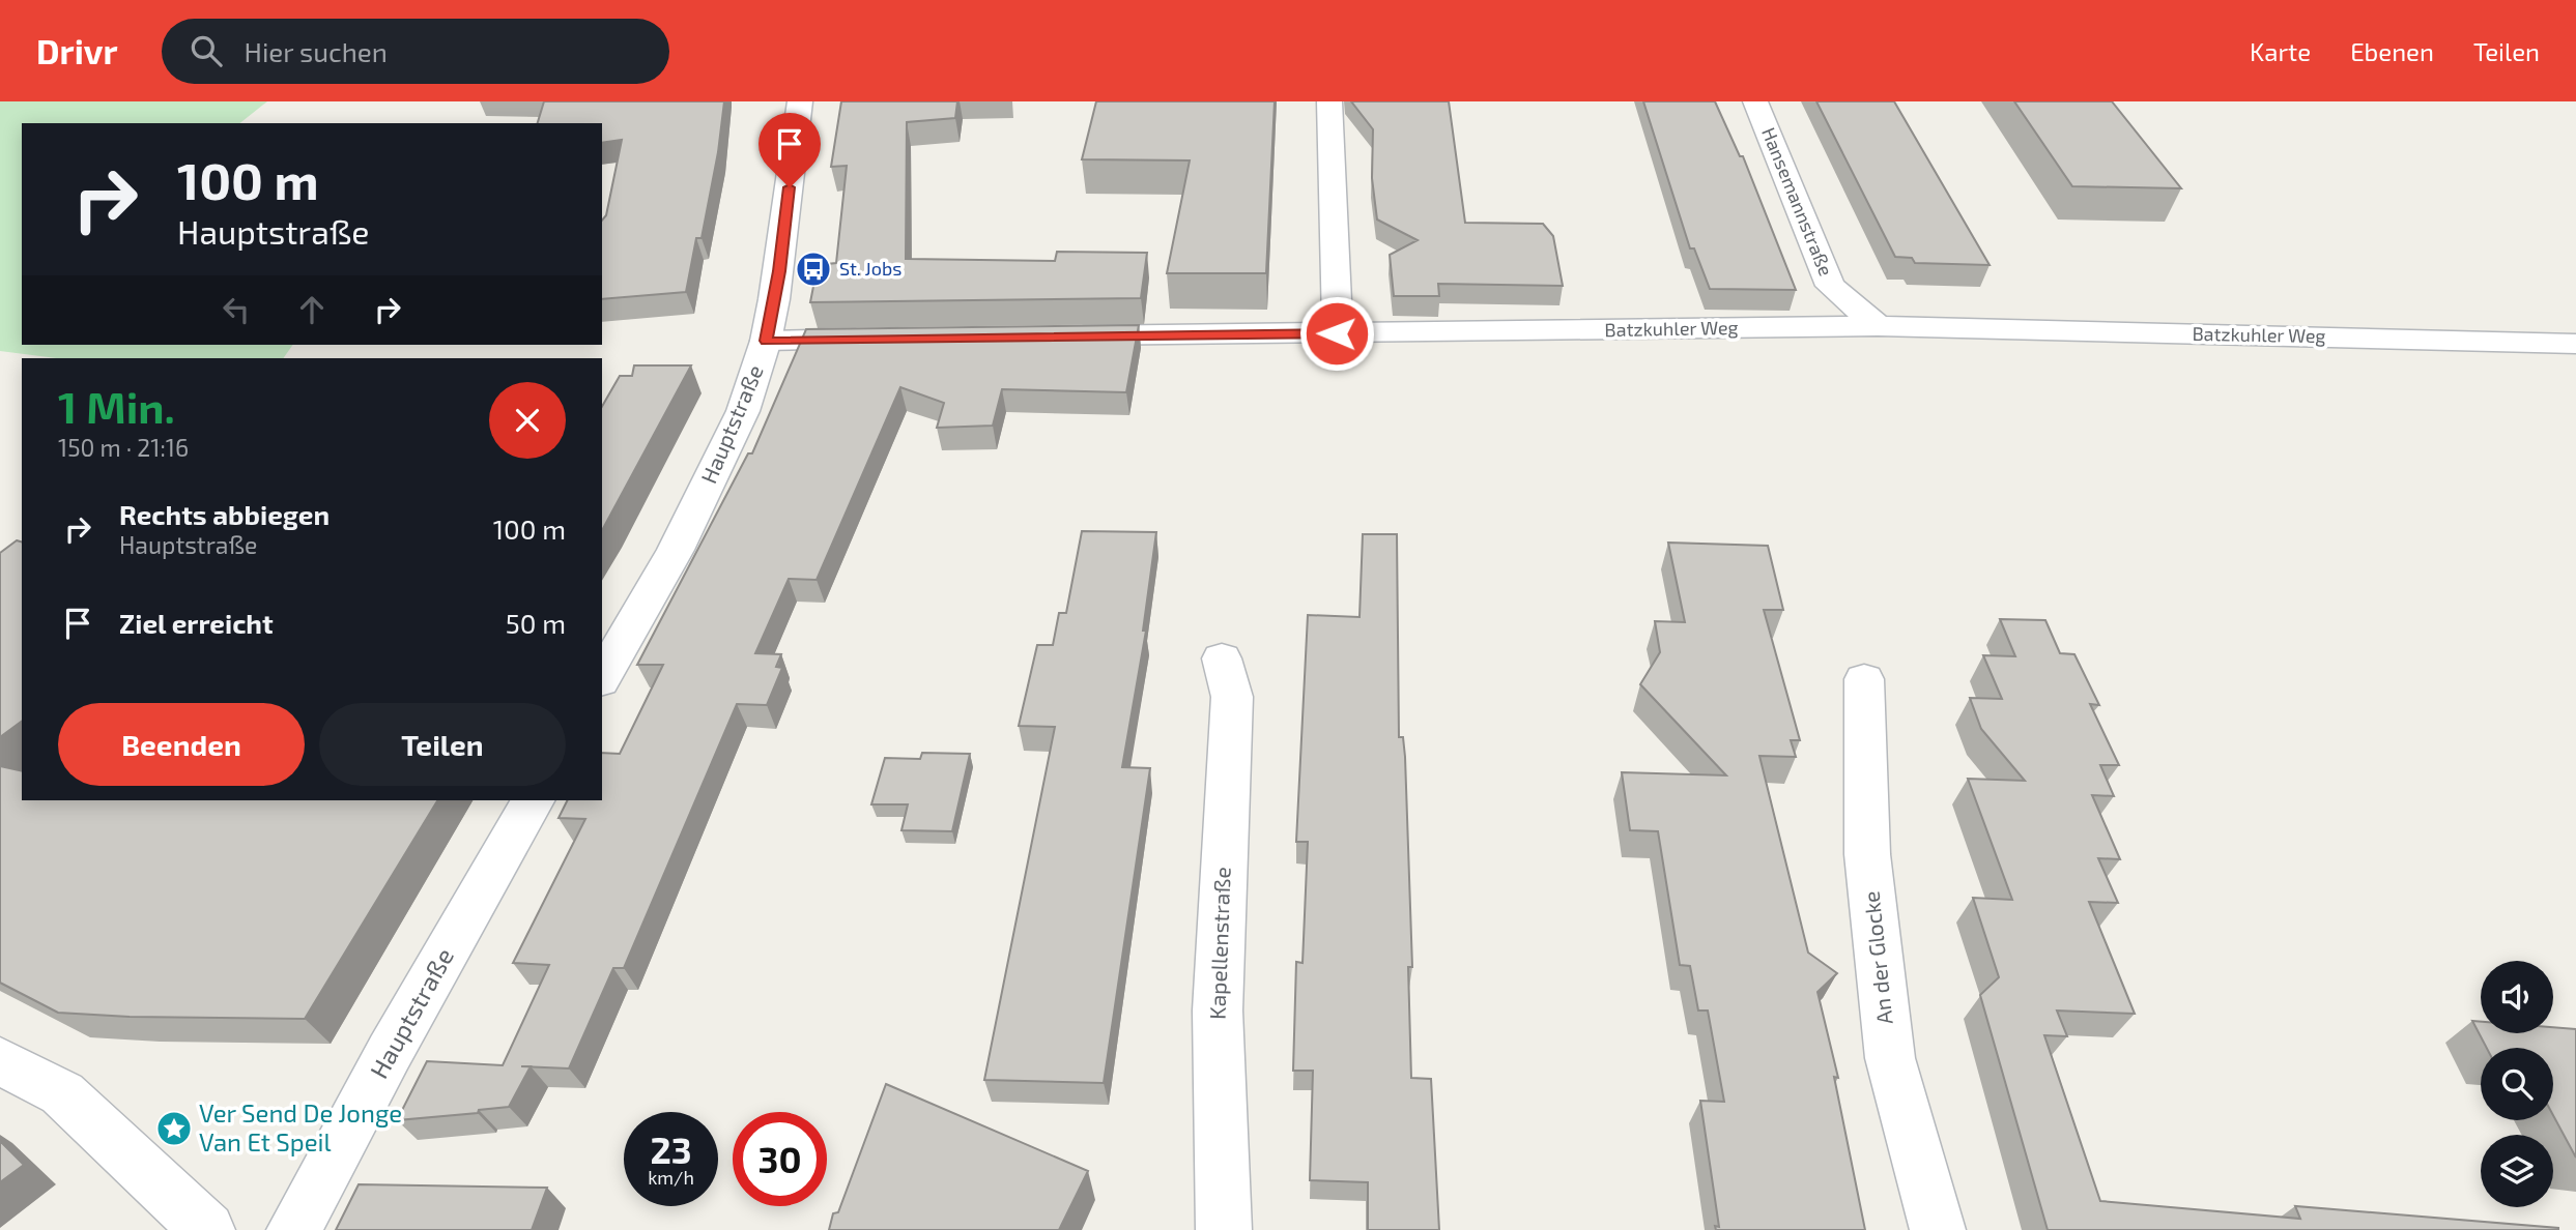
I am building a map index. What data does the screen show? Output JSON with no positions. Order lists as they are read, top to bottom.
{
  "streets": {
    "street": [
      "Hansemannstraße",
      "Batzkuhler Weg",
      "Hauptstraße",
      "Kapellenstraße",
      "An der Glocke"
    ]
  },
  "crossings": [
    ["Hansemannstraße", "Batzkuhler Weg"]
  ],
  "places": {
    "bus stop": ["St. Jobs"],
    "place": ["Ver Send De Jonge Van Et Speil"]
  },
  "page": {
    "header": "Drivr",
    "search": "Hier suchen",
    "nav": ["Karte", "Ebenen", "Teilen"],
    "turn": ["100 m", "Hauptstraße"],
    "heading": ["1 Min.", "150 m · 21:16"],
    "list": [
      {
        "name": "Rechts abbiegen",
        "note": "Hauptstraße",
        "value": "100 m"
      },
      {
        "name": "Ziel erreicht",
        "value": "50 m"
      }
    ],
    "buttons": ["Beenden", "Teilen"],
    "speed": "23 km/h",
    "limit": "30"
  }
}
